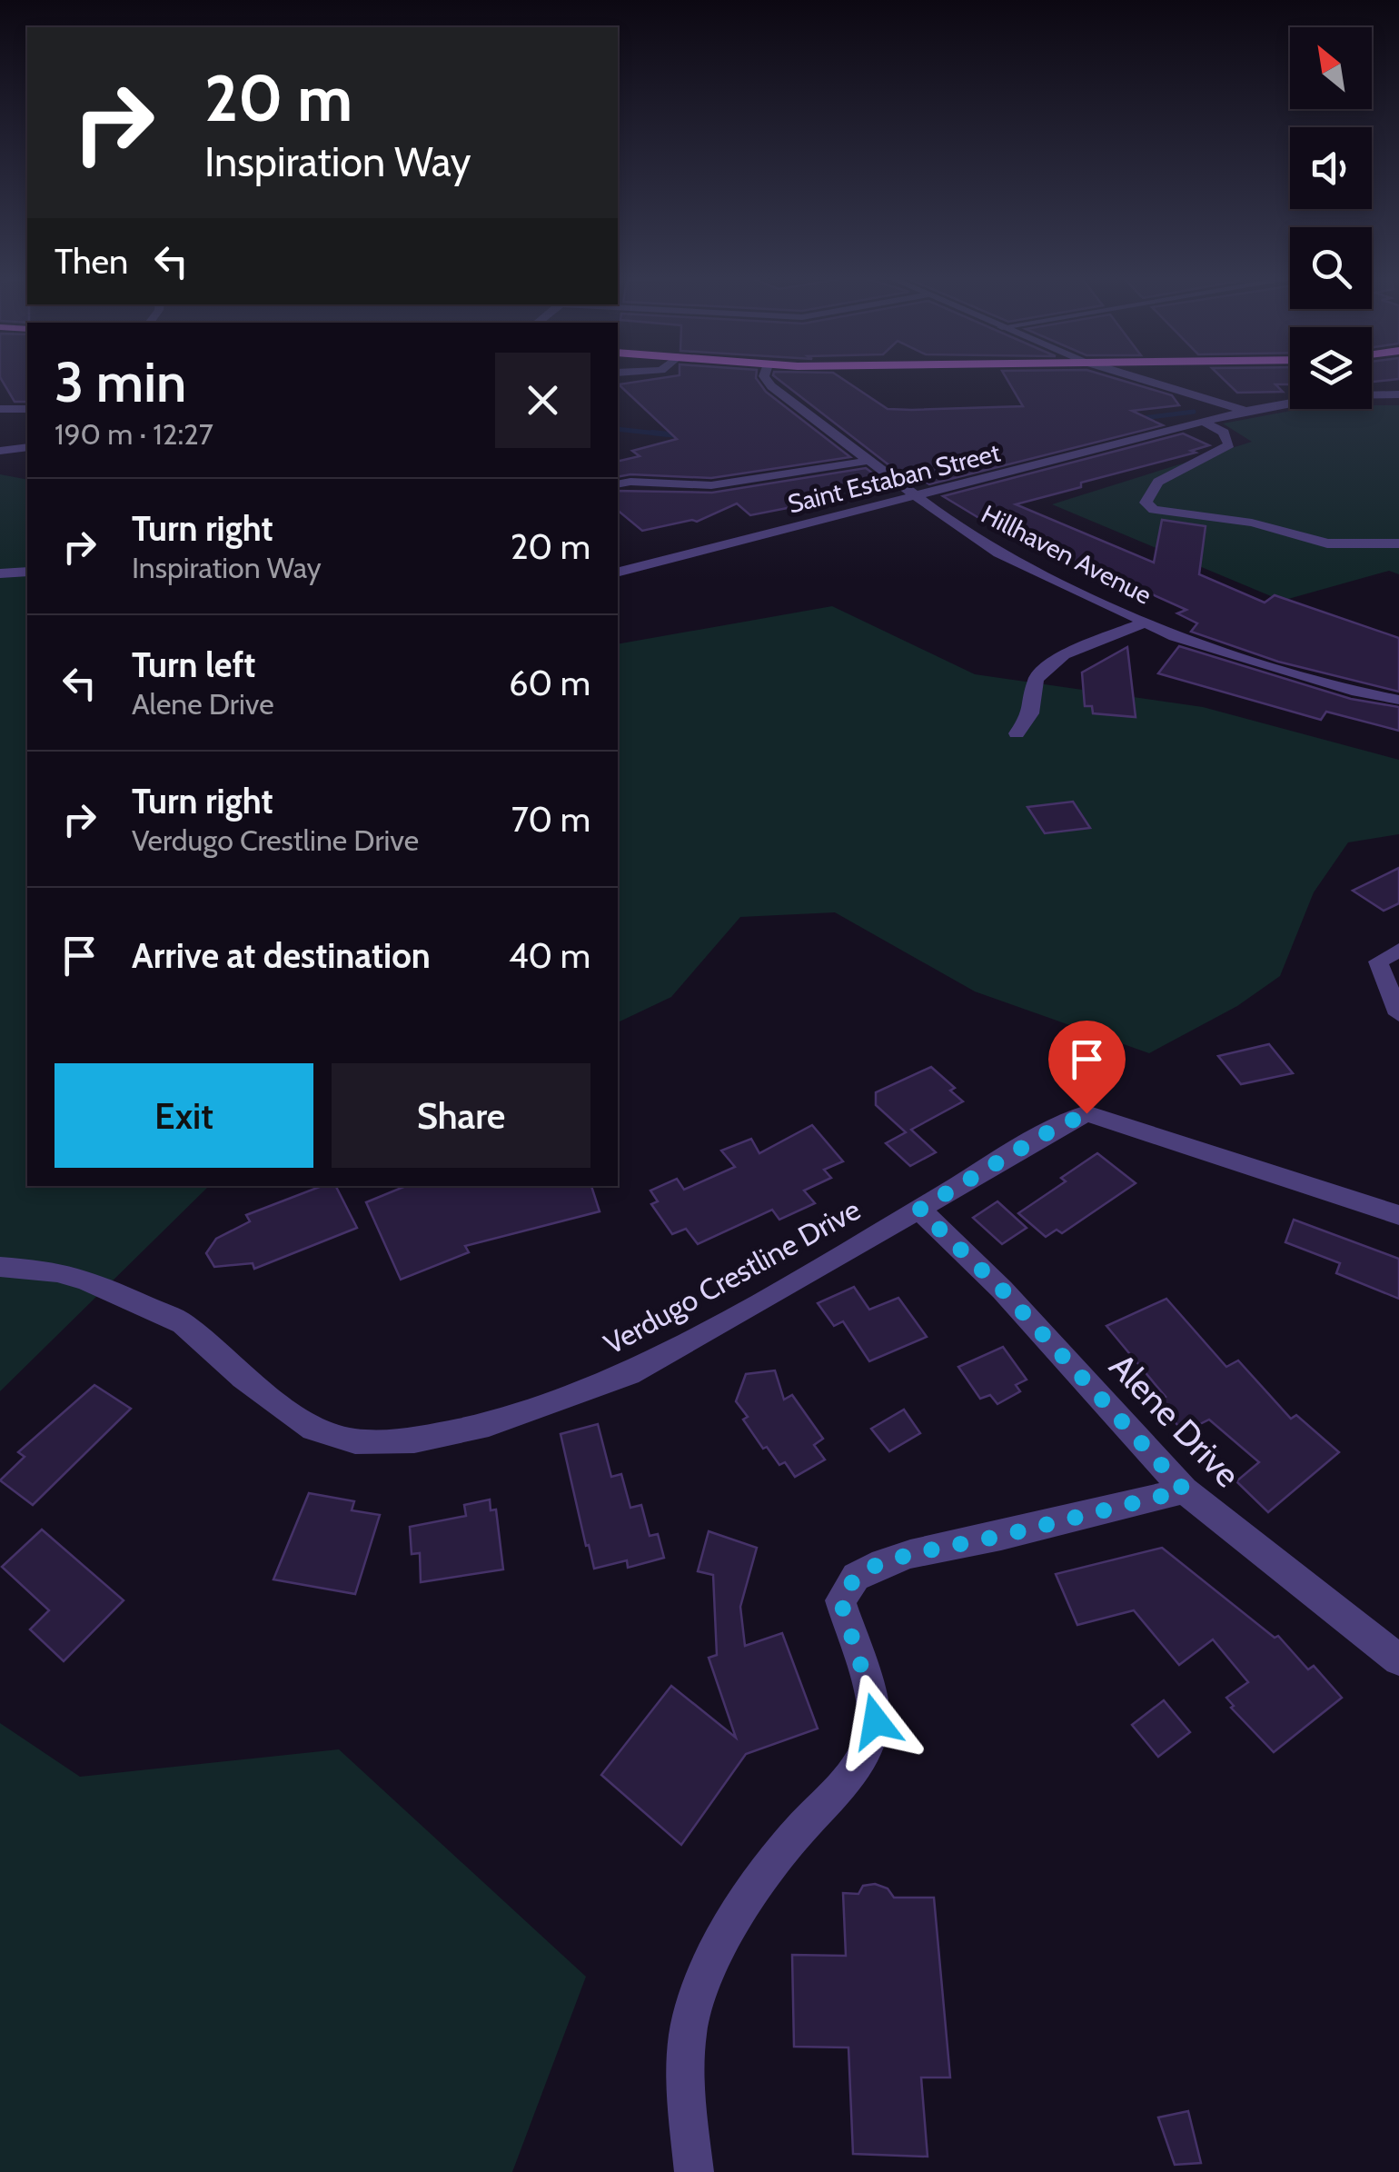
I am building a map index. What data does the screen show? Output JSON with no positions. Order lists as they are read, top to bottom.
{
  "streets": {
    "street": [
      "Saint Estaban Street",
      "Hillhaven Avenue",
      "Verdugo Crestline Drive",
      "Alene Drive"
    ]
  },
  "crossings": [
    ["Saint Estaban Street", "Hillhaven Avenue"],
    ["Verdugo Crestline Drive", "Alene Drive"]
  ],
  "north": "top left",
  "page": {
    "turn": ["20 m", "Inspiration Way"],
    "then": "Then",
    "heading": ["3 min", "190 m · 12:27"],
    "list": [
      {
        "name": "Turn right",
        "note": "Inspiration Way",
        "value": "20 m"
      },
      {
        "name": "Turn left",
        "note": "Alene Drive",
        "value": "60 m"
      },
      {
        "name": "Turn right",
        "note": "Verdugo Crestline Drive",
        "value": "70 m"
      },
      {
        "name": "Arrive at destination",
        "value": "40 m"
      }
    ],
    "buttons": ["Exit", "Share"]
  }
}
